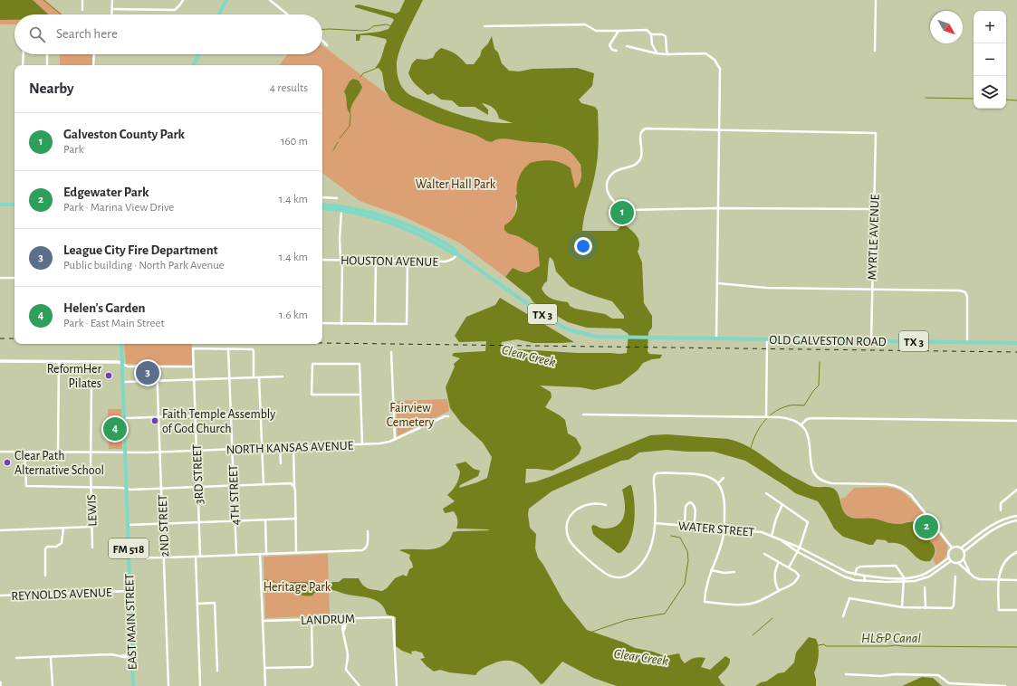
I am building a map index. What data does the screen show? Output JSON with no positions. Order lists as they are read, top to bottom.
{
  "streets": {
    "main road": [
      "TX 3",
      "OLD GALVESTON ROAD",
      "FM 518",
      "EAST MAIN STREET"
    ],
    "street": [
      "MYRTLE AVENUE",
      "HOUSTON AVENUE",
      "NORTH KANSAS AVENUE",
      "3RD STREET",
      "4TH STREET",
      "LEWIS",
      "2ND STREET",
      "WATER STREET",
      "REYNOLDS AVENUE",
      "LANDRUM"
    ]
  },
  "crossings": [
    ["MYRTLE AVENUE", "OLD GALVESTON ROAD"],
    ["HOUSTON AVENUE", "TX 3"],
    ["HOUSTON AVENUE", "OLD GALVESTON ROAD"],
    ["TX 3", "OLD GALVESTON ROAD"],
    ["NORTH KANSAS AVENUE", "3RD STREET"],
    ["NORTH KANSAS AVENUE", "4TH STREET"],
    ["NORTH KANSAS AVENUE", "LEWIS"],
    ["NORTH KANSAS AVENUE", "2ND STREET"],
    ["NORTH KANSAS AVENUE", "EAST MAIN STREET"],
    ["3RD STREET", "4TH STREET"],
    ["REYNOLDS AVENUE", "EAST MAIN STREET"]
  ],
  "water": ["Clear Creek", "HL&P Canal"],
  "parks": ["Walter Hall Park", "Fairview Cemetery", "Heritage Park"],
  "places": ["ReformHer Pilates", "Faith Temple Assembly of God Church", "Clear Path Alternative School"],
  "north": "bottom right",
  "page": {
    "map_buttons": ["+", "−"],
    "search": "Search here",
    "heading": ["Nearby", "4 results"],
    "list": [
      {
        "mark": "1",
        "name": "Galveston County Park",
        "note": "Park",
        "value": "160 m"
      },
      {
        "mark": "2",
        "name": "Edgewater Park",
        "note": "Park · Marina View Drive",
        "value": "1.4 km"
      },
      {
        "mark": "3",
        "name": "League City Fire Department",
        "note": "Public building · North Park Avenue",
        "value": "1.4 km"
      },
      {
        "mark": "4",
        "name": "Helen's Garden",
        "note": "Park · East Main Street",
        "value": "1.6 km"
      }
    ],
    "pins": [
      "1",
      "3",
      "4",
      "2"
    ]
  }
}
